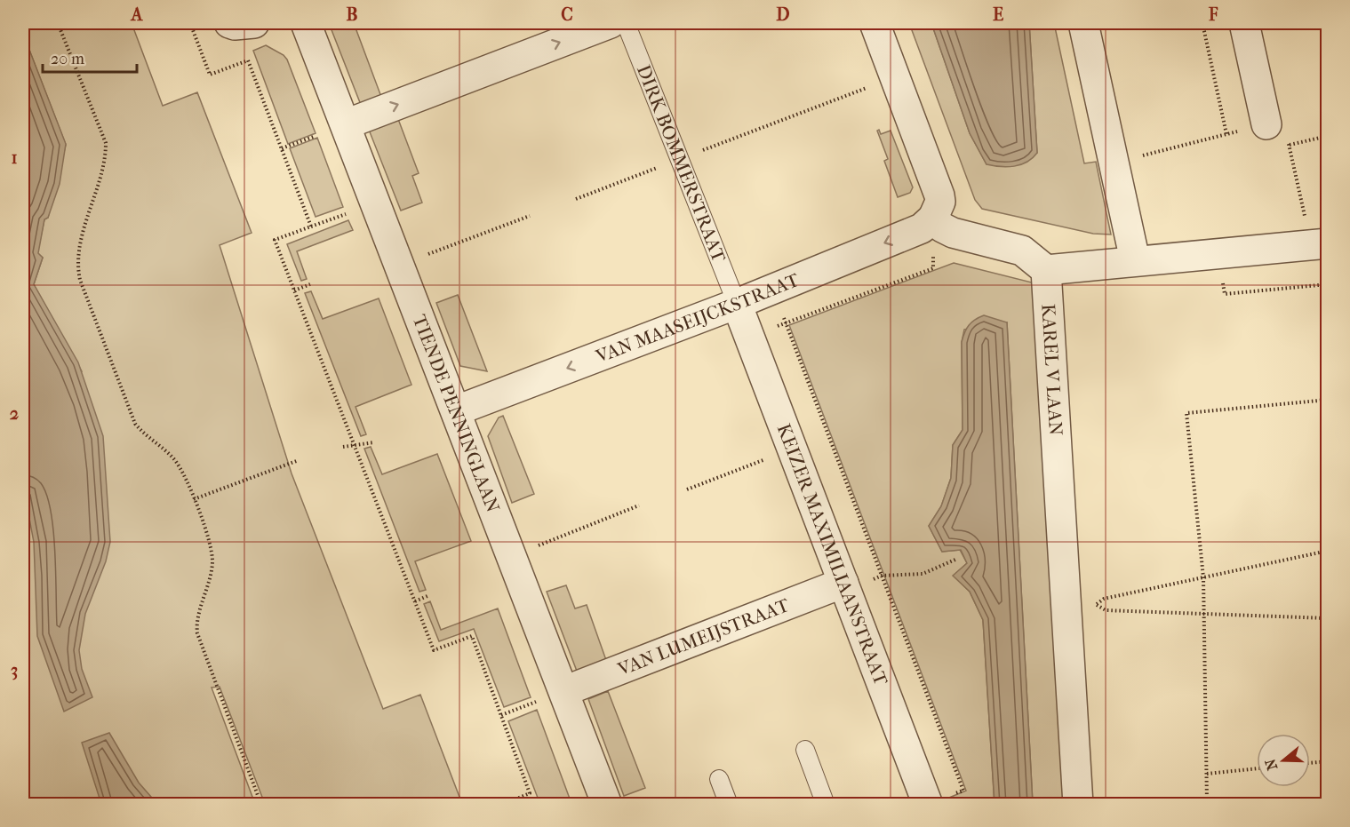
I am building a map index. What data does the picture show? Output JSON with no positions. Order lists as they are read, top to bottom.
{
  "streets": {
    "street": [
      "VAN MAASEIJCKSTRAAT",
      "KAREL V LAAN",
      "TIENDE PENNINGLAAN",
      "KEIZER MAXIMILIAANSTRAAT",
      "VAN LUMEIJSTRAAT"
    ],
    "lane": ["DIRK BOMMERSTRAAT"]
  },
  "crossings": [
    ["DIRK BOMMERSTRAAT", "VAN MAASEIJCKSTRAAT"],
    ["DIRK BOMMERSTRAAT", "KEIZER MAXIMILIAANSTRAAT"],
    ["VAN MAASEIJCKSTRAAT", "TIENDE PENNINGLAAN"],
    ["VAN MAASEIJCKSTRAAT", "KEIZER MAXIMILIAANSTRAAT"],
    ["TIENDE PENNINGLAAN", "VAN LUMEIJSTRAAT"],
    ["KEIZER MAXIMILIAANSTRAAT", "VAN LUMEIJSTRAAT"]
  ],
  "one_way": ["VAN MAASEIJCKSTRAAT"],
  "scale_bar": "20 m",
  "north": "left",
  "grid": {
    "columns": [
      "A",
      "B",
      "C",
      "D",
      "E",
      "F"
    ],
    "rows": ["1", "2", "3"]
  }
}
